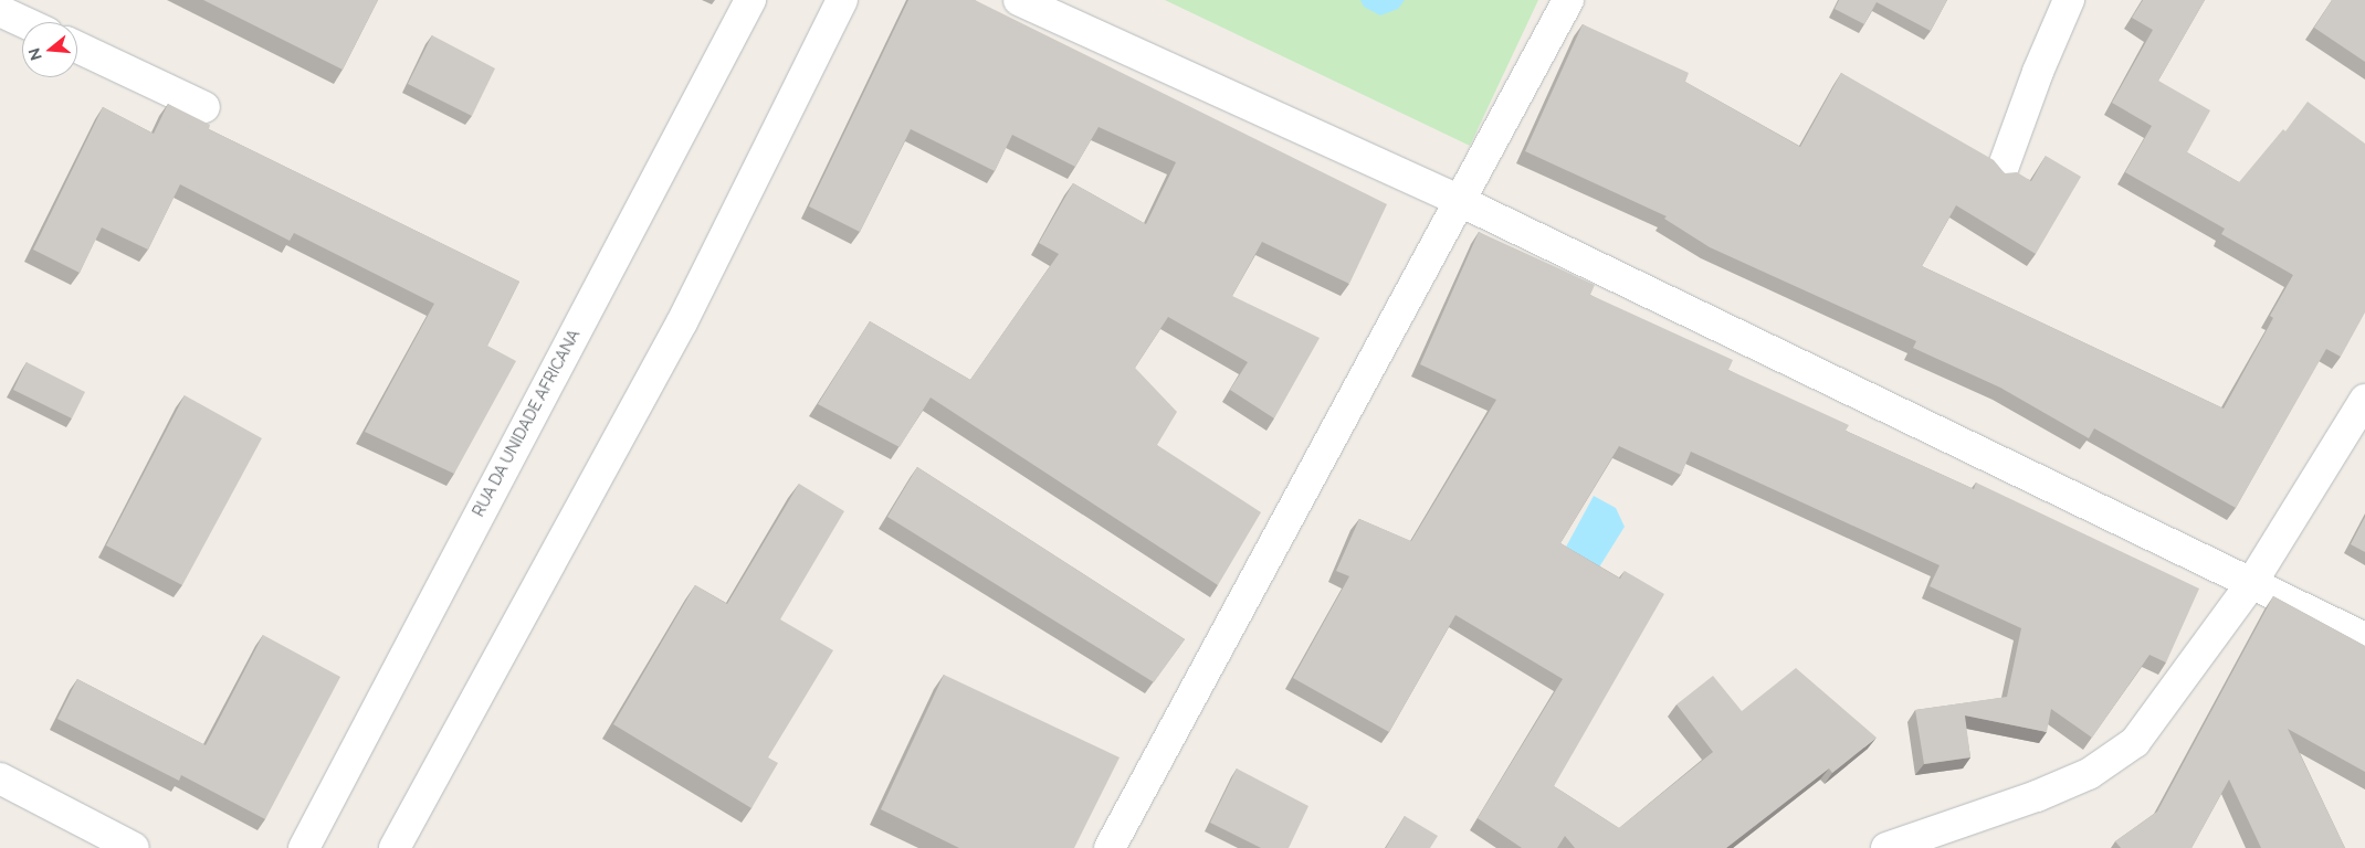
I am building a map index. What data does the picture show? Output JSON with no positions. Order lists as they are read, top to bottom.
{
  "streets": {
    "street": ["RUA DA UNIDADE AFRICANA"]
  },
  "north": "left"
}
